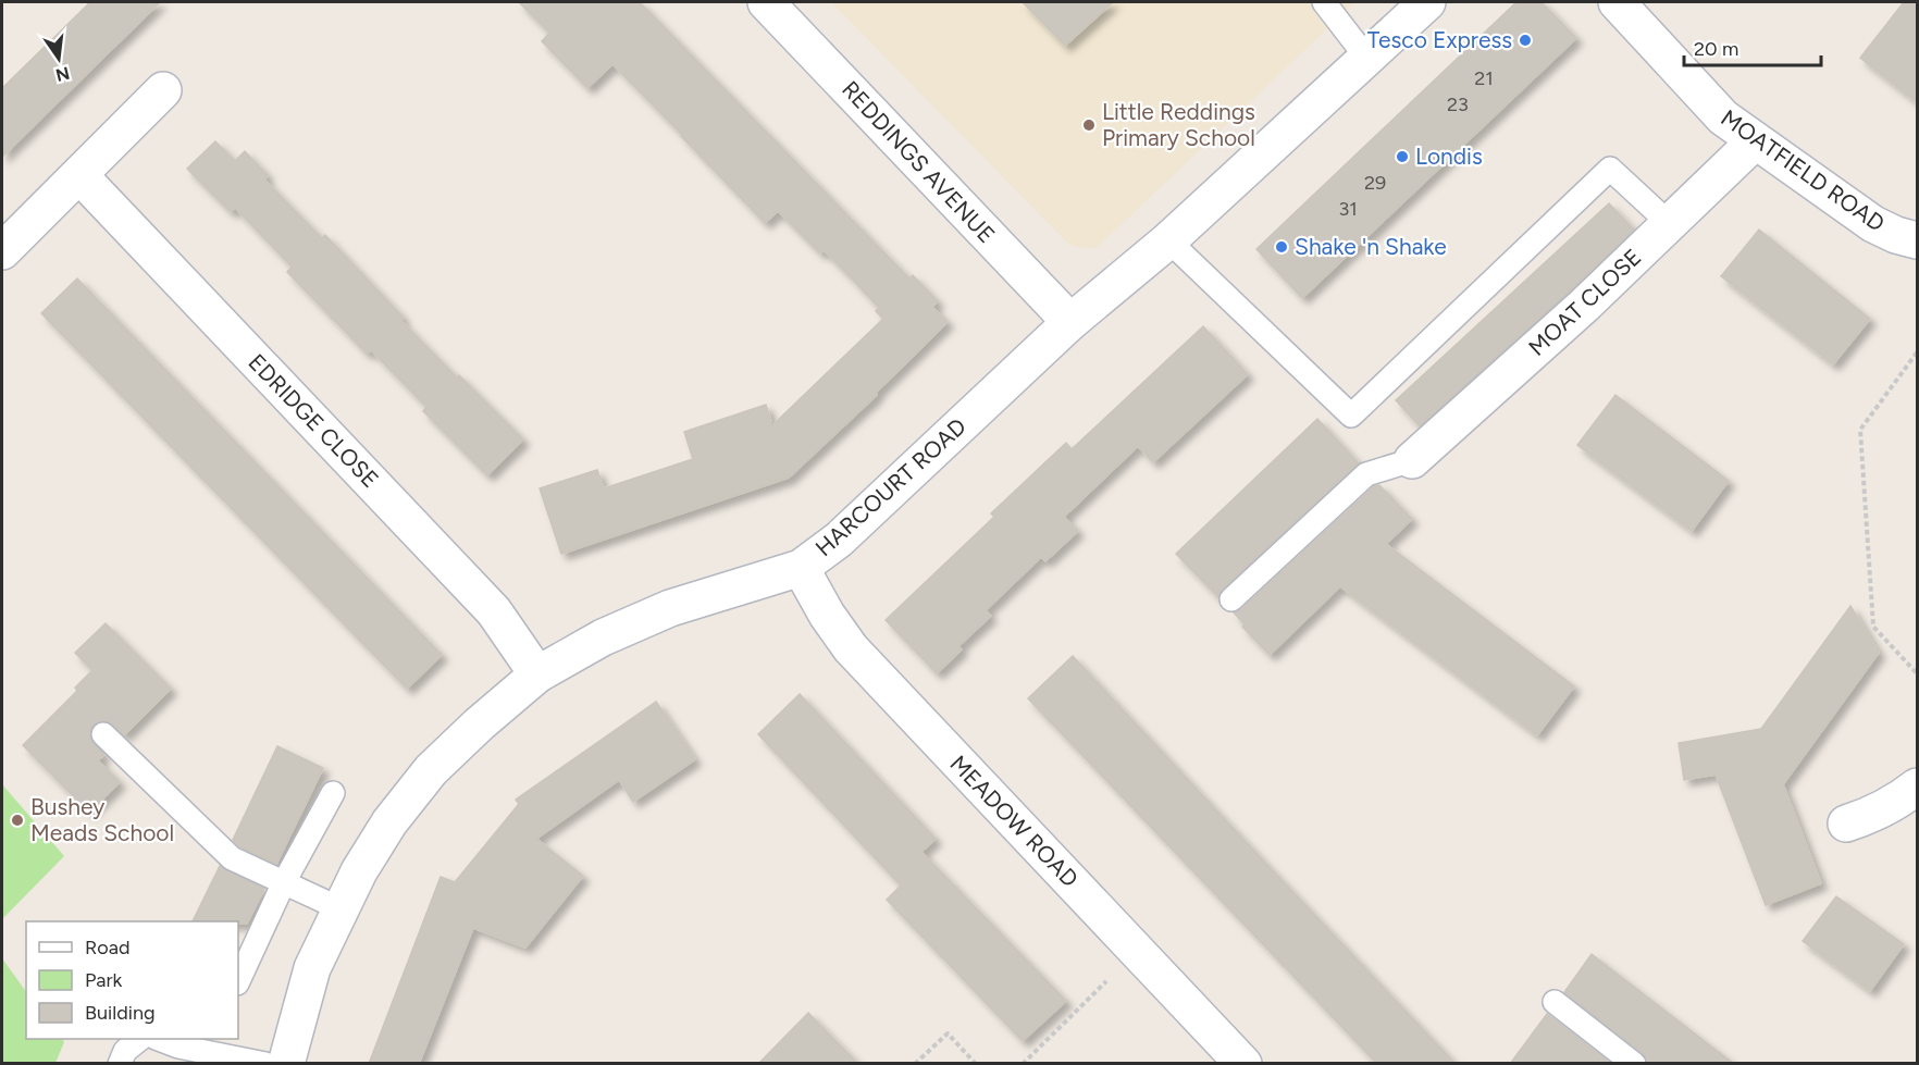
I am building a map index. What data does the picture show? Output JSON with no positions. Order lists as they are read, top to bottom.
{
  "streets": {
    "street": [
      "REDDINGS AVENUE",
      "MOATFIELD ROAD",
      "MOAT CLOSE",
      "EDRIDGE CLOSE",
      "HARCOURT ROAD",
      "MEADOW ROAD"
    ]
  },
  "crossings": [
    ["REDDINGS AVENUE", "HARCOURT ROAD"],
    ["MOATFIELD ROAD", "MOAT CLOSE"],
    ["EDRIDGE CLOSE", "HARCOURT ROAD"],
    ["HARCOURT ROAD", "MEADOW ROAD"]
  ],
  "places": [
    "Tesco Express",
    "Little Reddings Primary School",
    "Londis",
    "Shake 'n Shake",
    "Bushey Meads School"
  ],
  "house_numbers": [
    "21",
    "23",
    "29",
    "31"
  ],
  "legend": ["Road", "Park", "Building"],
  "scale_bar": "20 m",
  "north": "bottom"
}
